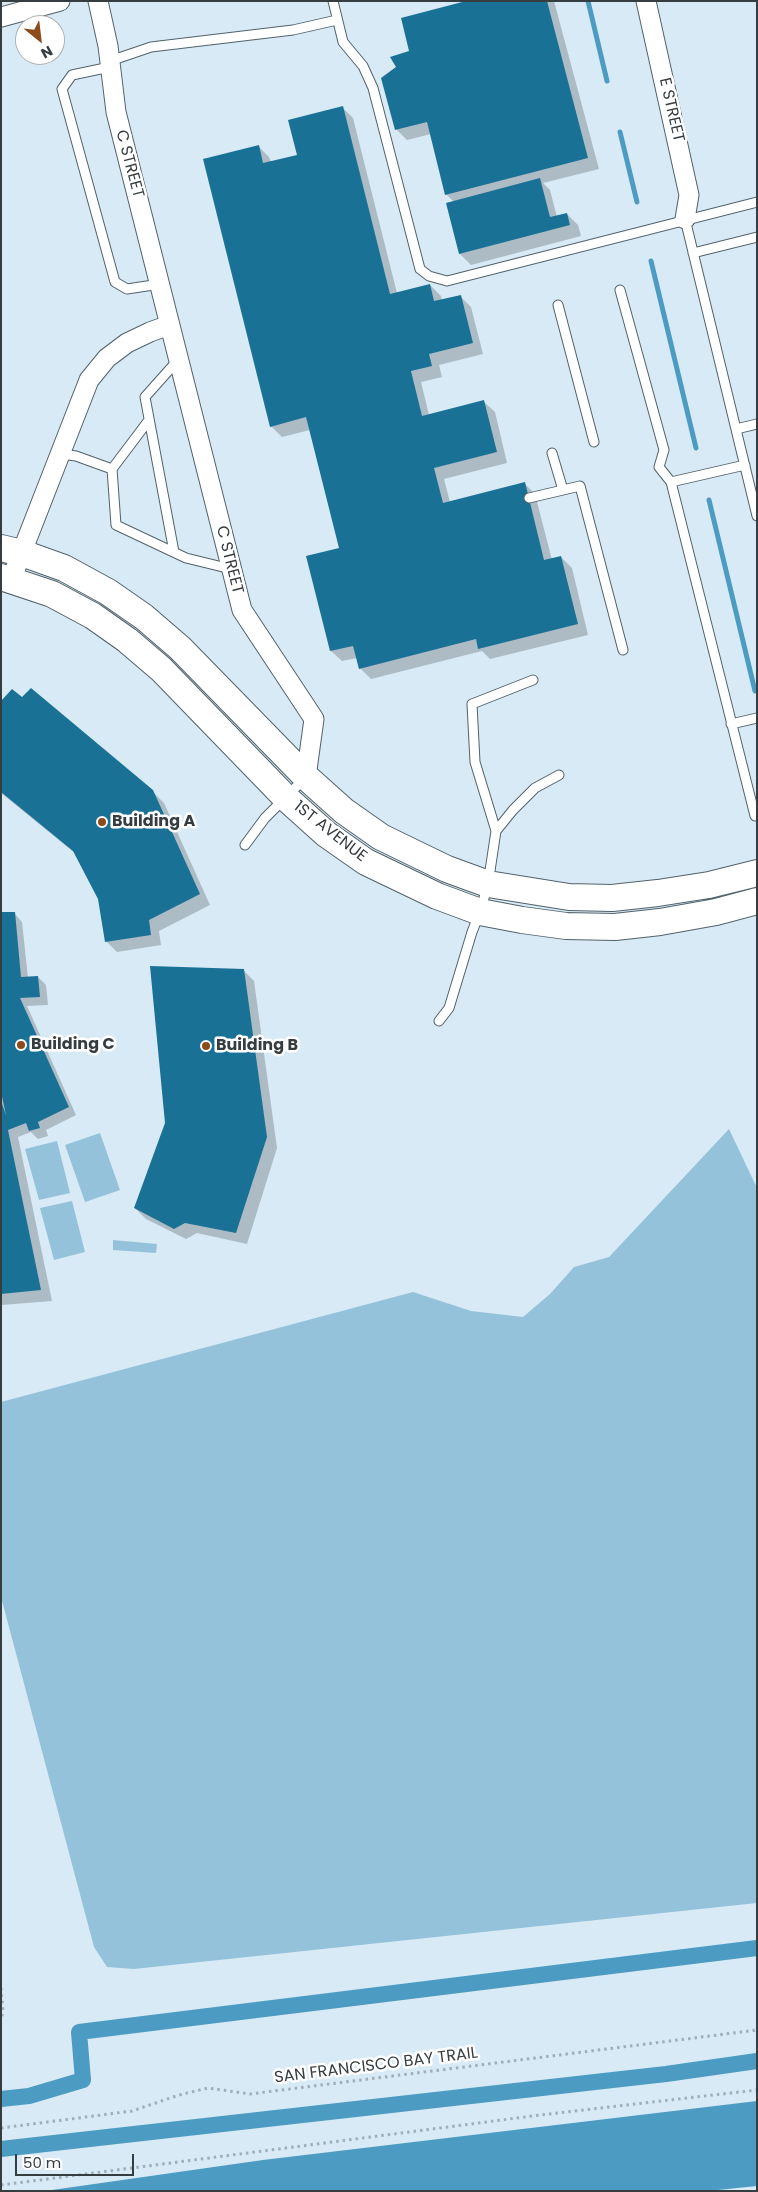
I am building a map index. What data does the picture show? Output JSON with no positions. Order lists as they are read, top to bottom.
{
  "streets": {
    "street": ["E STREET", "C STREET", "1ST AVENUE"],
    "path": ["SAN FRANCISCO BAY TRAIL"]
  },
  "crossings": [
    ["C STREET", "1ST AVENUE"]
  ],
  "places": ["Building A", "Building C", "Building B"],
  "scale_bar": "50 m",
  "north": "bottom right"
}
